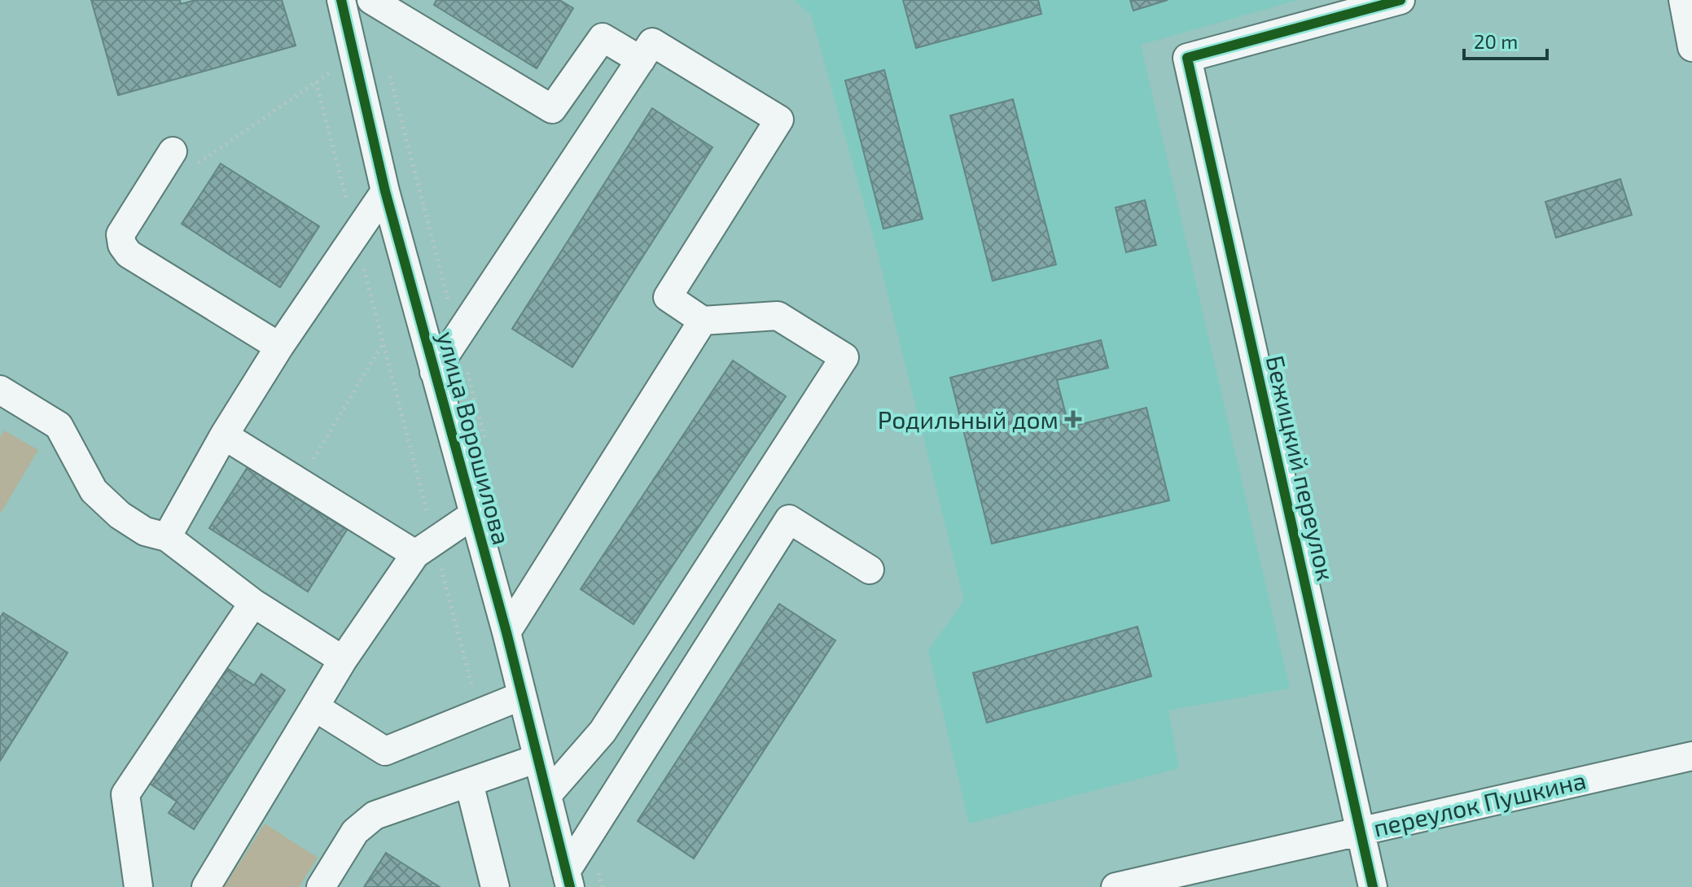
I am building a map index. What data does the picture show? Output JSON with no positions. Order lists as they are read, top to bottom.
{
  "streets": {
    "street": ["улица Ворошилова", "Бежицкий переулок", "переулок Пушкина"]
  },
  "crossings": [
    ["Бежицкий переулок", "переулок Пушкина"]
  ],
  "places": {
    "health": ["Родильный дом"]
  },
  "scale_bar": "20 m"
}
